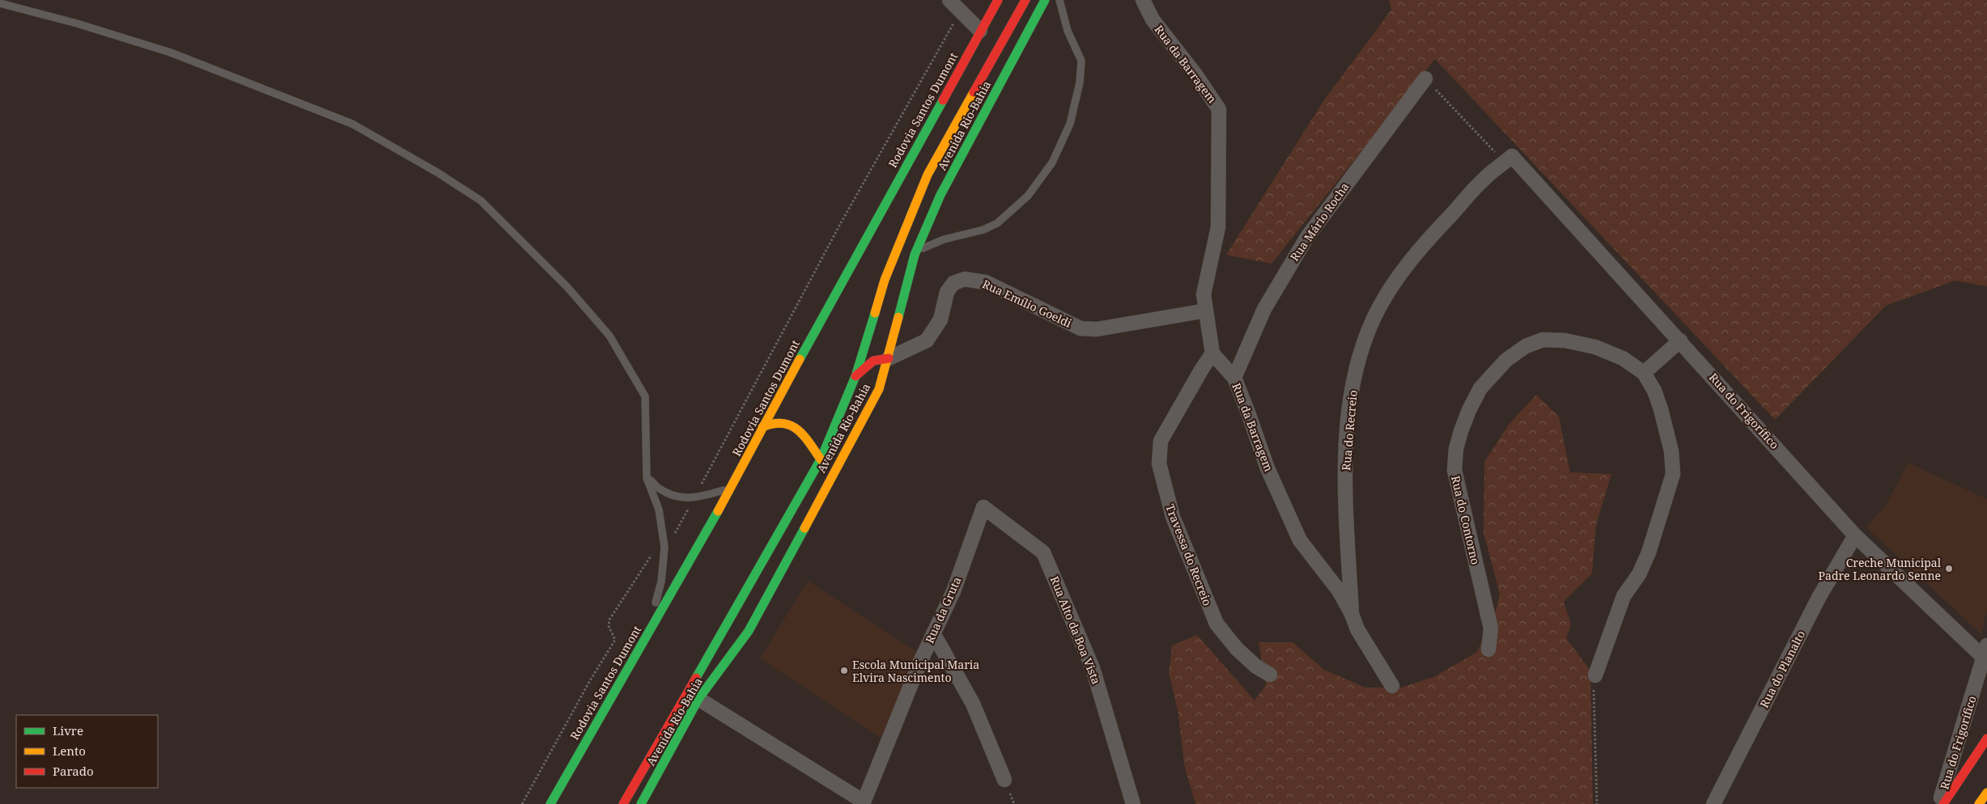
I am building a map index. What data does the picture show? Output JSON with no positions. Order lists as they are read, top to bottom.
{
  "streets": {
    "main road": ["Rodovia Santos Dumont", "Avenida Rio-Bahia"],
    "street": [
      "Rua da Barragem",
      "Rua Mário Rocha",
      "Rua Emílio Goeldi",
      "Rua do Frigorífico",
      "Rua do Recreio",
      "Rua do Contorno",
      "Travessa do Recreio",
      "Rua da Gruta",
      "Rua Alto da Boa Vista",
      "Rua do Planalto"
    ]
  },
  "crossings": [
    ["Rua da Barragem", "Rua Mário Rocha"],
    ["Rua da Barragem", "Rua Emílio Goeldi"],
    ["Rua da Barragem", "Rua do Recreio"],
    ["Rua da Barragem", "Travessa do Recreio"],
    ["Avenida Rio-Bahia", "Rua Emílio Goeldi"],
    ["Avenida Rio-Bahia", "Rua da Gruta"],
    ["Rua do Frigorífico", "Rua do Recreio"],
    ["Rua do Frigorífico", "Rua do Planalto"],
    ["Rua da Gruta", "Rua Alto da Boa Vista"]
  ],
  "places": ["Creche Municipal Padre Leonardo Senne", "Escola Municipal Maria Elvira Nascimento"],
  "legend": ["Livre", "Lento", "Parado"]
}
